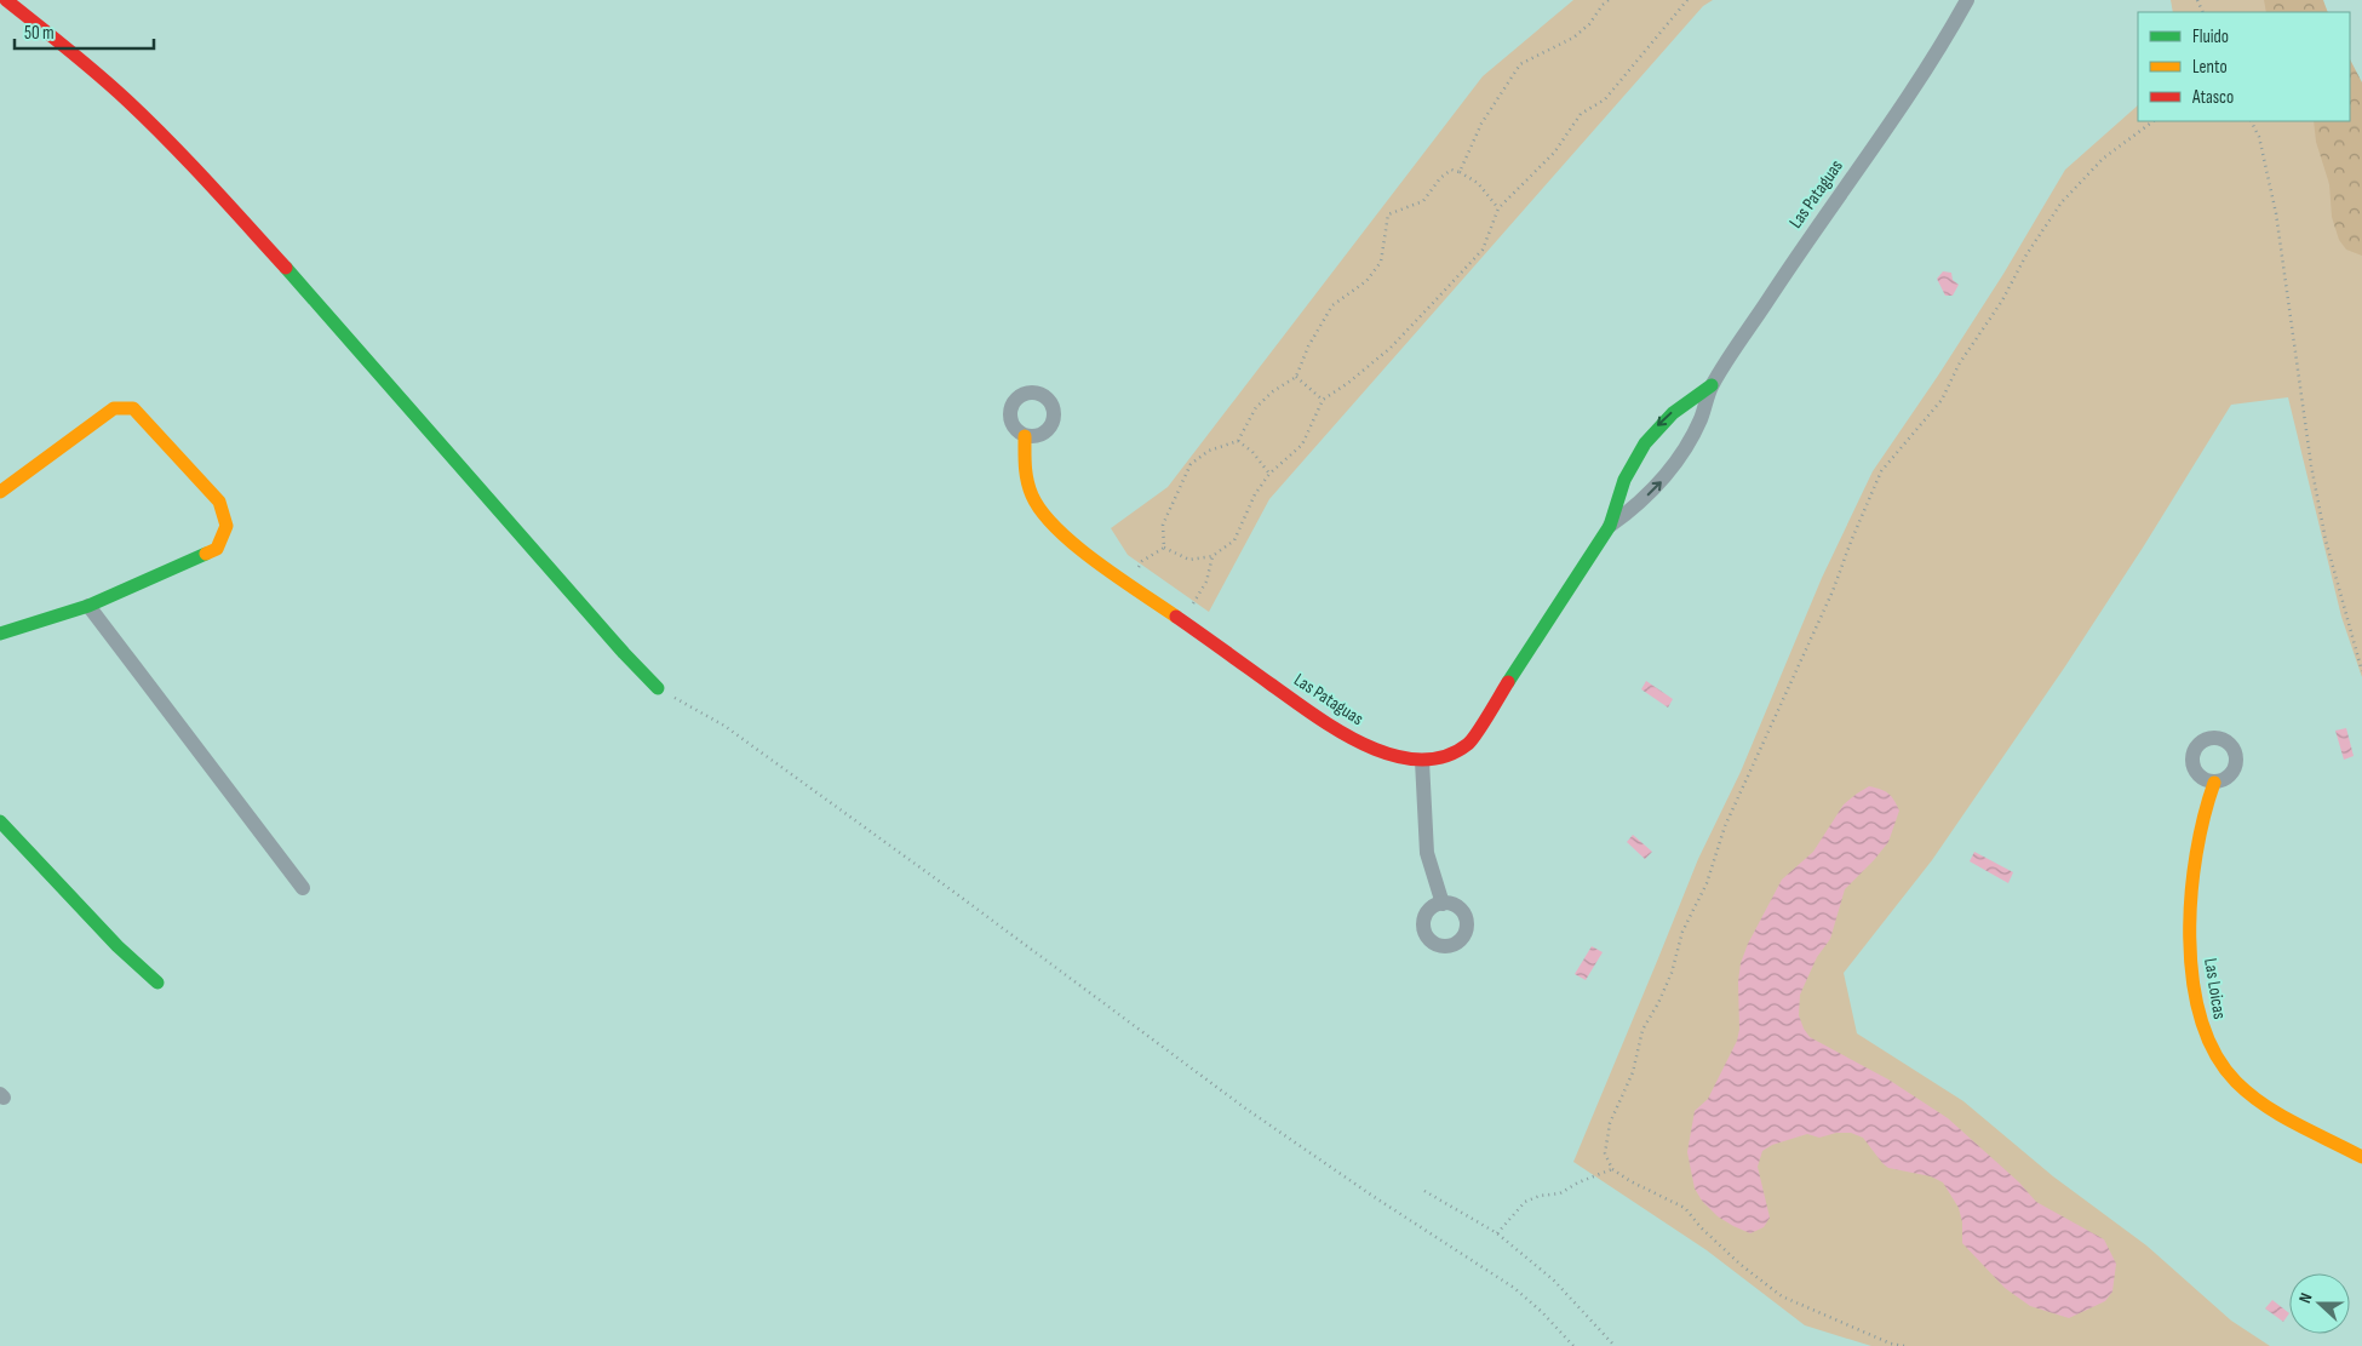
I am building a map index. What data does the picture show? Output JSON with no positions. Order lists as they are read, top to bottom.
{
  "streets": {
    "street": ["Las Pataguas", "Las Loicas"]
  },
  "legend": ["Fluido", "Lento", "Atasco"],
  "scale_bar": "50 m",
  "north": "left"
}
